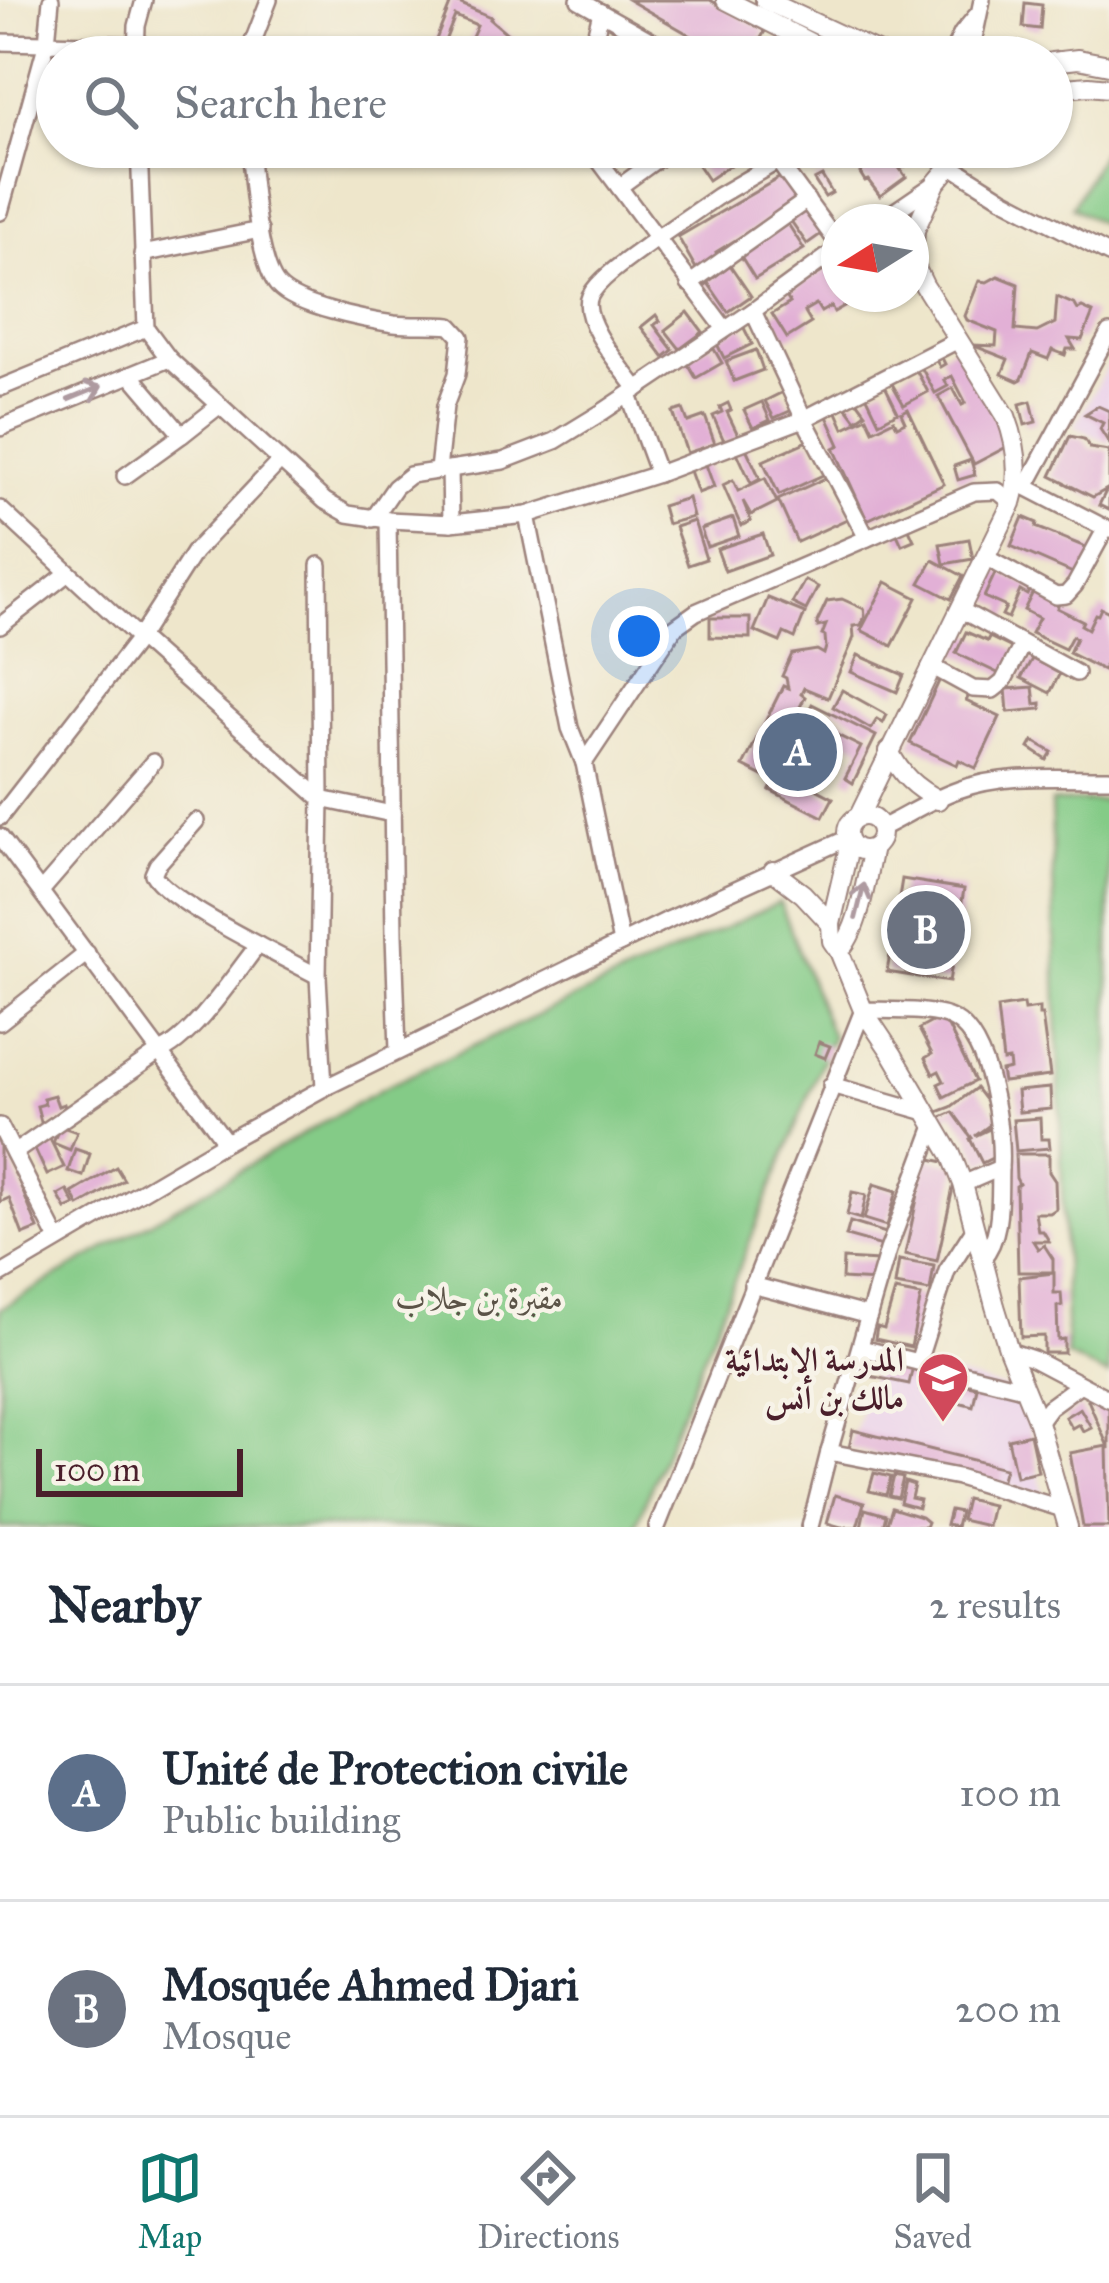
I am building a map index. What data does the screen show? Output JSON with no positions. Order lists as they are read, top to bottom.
{
  "parks": ["مقبرة بن جلاب"],
  "places": {
    "school or university": ["المدرسة الابتدائية مالك بن أنس"]
  },
  "scale_bar": "100 m",
  "north": "left",
  "page": {
    "search": "Search here",
    "pins": ["A", "B"],
    "scale": "100 m",
    "heading": ["Nearby", "2 results"],
    "list": [
      {
        "mark": "A",
        "name": "Unité de Protection civile",
        "note": "Public building",
        "value": "100 m"
      },
      {
        "mark": "B",
        "name": "Mosquée Ahmed Djari",
        "note": "Mosque",
        "value": "200 m"
      }
    ],
    "nav": ["Map", "Directions", "Saved"]
  }
}
